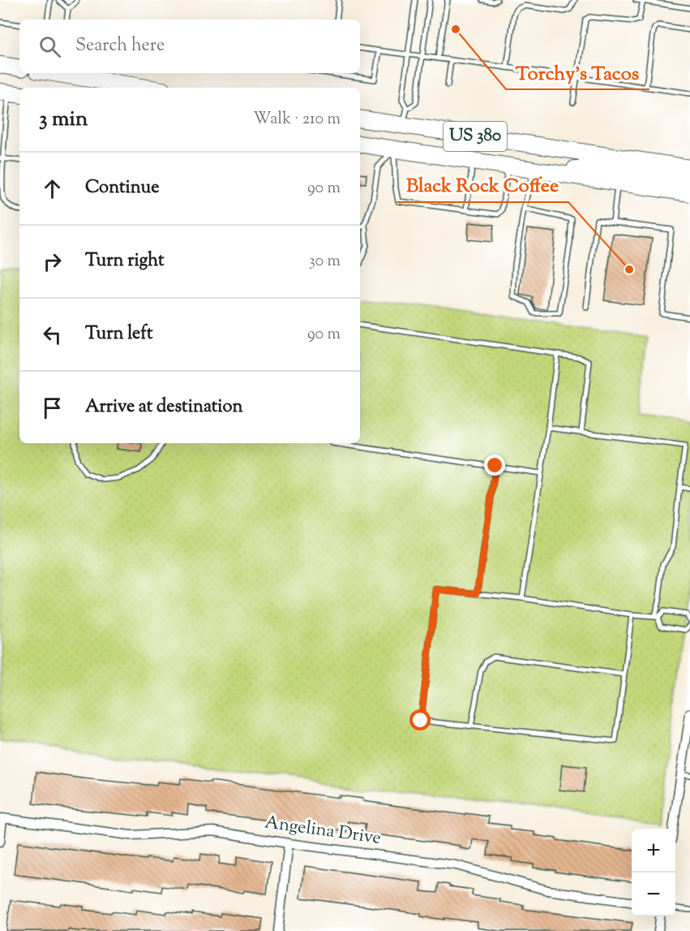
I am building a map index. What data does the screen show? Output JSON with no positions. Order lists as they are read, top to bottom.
{
  "streets": {
    "highway": ["US 380"],
    "street": ["Angelina Drive"]
  },
  "places": ["Torchy's Tacos", "Black Rock Coffee"],
  "page": {
    "search": "Search here",
    "heading": ["3 min", "Walk · 210 m"],
    "list": [
      ["Continue", "90 m"],
      ["Turn right", "30 m"],
      ["Turn left", "90 m"],
      "Arrive at destination"
    ],
    "map_buttons": ["+", "−"]
  }
}
